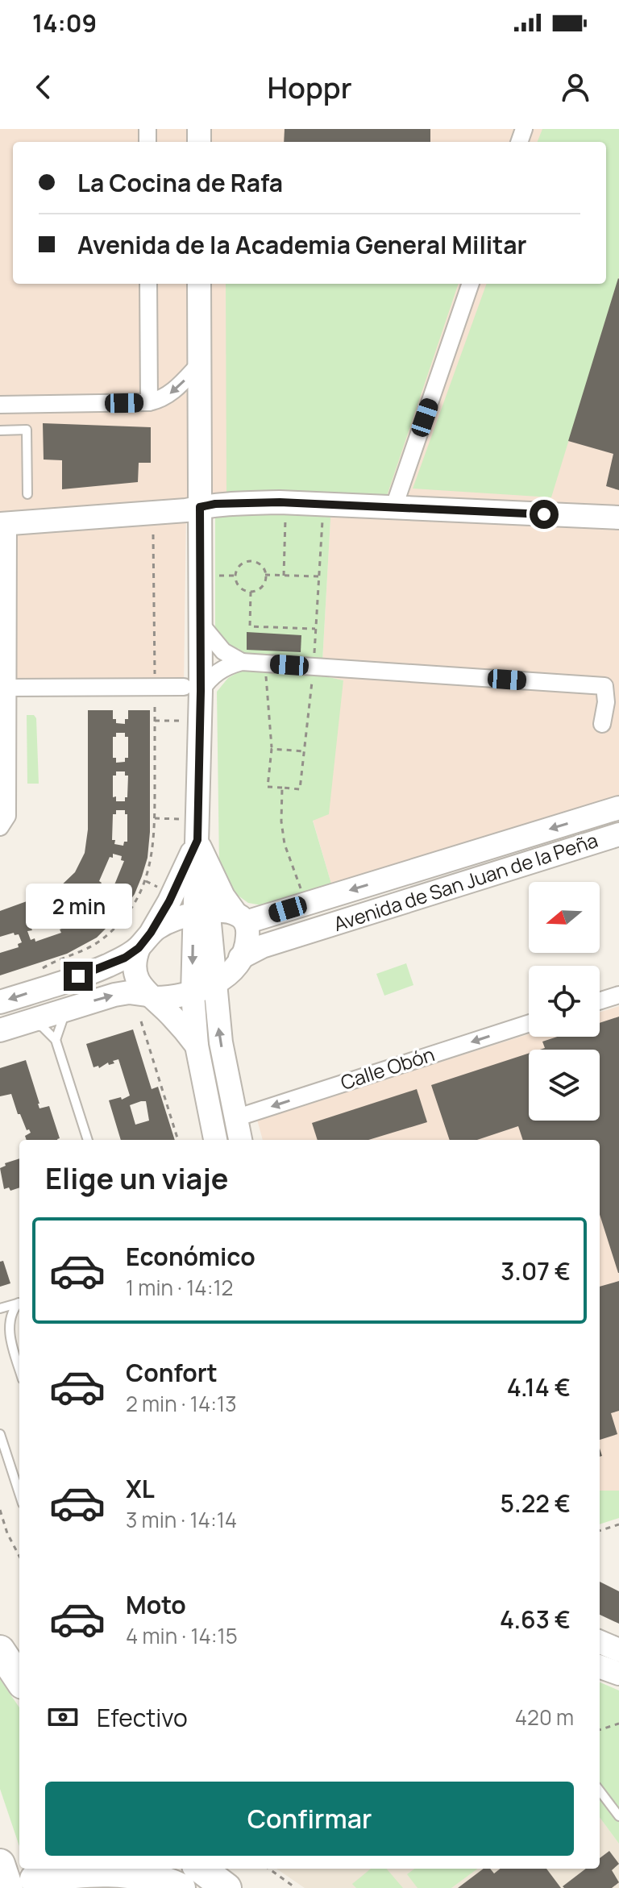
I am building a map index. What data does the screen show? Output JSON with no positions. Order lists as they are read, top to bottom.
{
  "streets": {
    "main road": ["Avenida de San Juan de la Peña"],
    "street": ["Calle Obón"]
  },
  "one_way": ["Calle Obón"],
  "north": "left",
  "page": {
    "status": "14:09",
    "header": "Hoppr",
    "banner": ["La Cocina de Rafa", "Avenida de la Academia General Militar"],
    "bubble": "2 min",
    "heading": "Elige un viaje",
    "list": [
      {
        "name": "Económico",
        "note": "1 min · 14:12",
        "value": "3.07 €"
      },
      {
        "name": "Confort",
        "note": "2 min · 14:13",
        "value": "4.14 €"
      },
      {
        "name": "XL",
        "note": "3 min · 14:14",
        "value": "5.22 €"
      },
      {
        "name": "Moto",
        "note": "4 min · 14:15",
        "value": "4.63 €"
      }
    ],
    "pay": ["Efectivo", "420 m"],
    "buttons": "Confirmar"
  }
}
